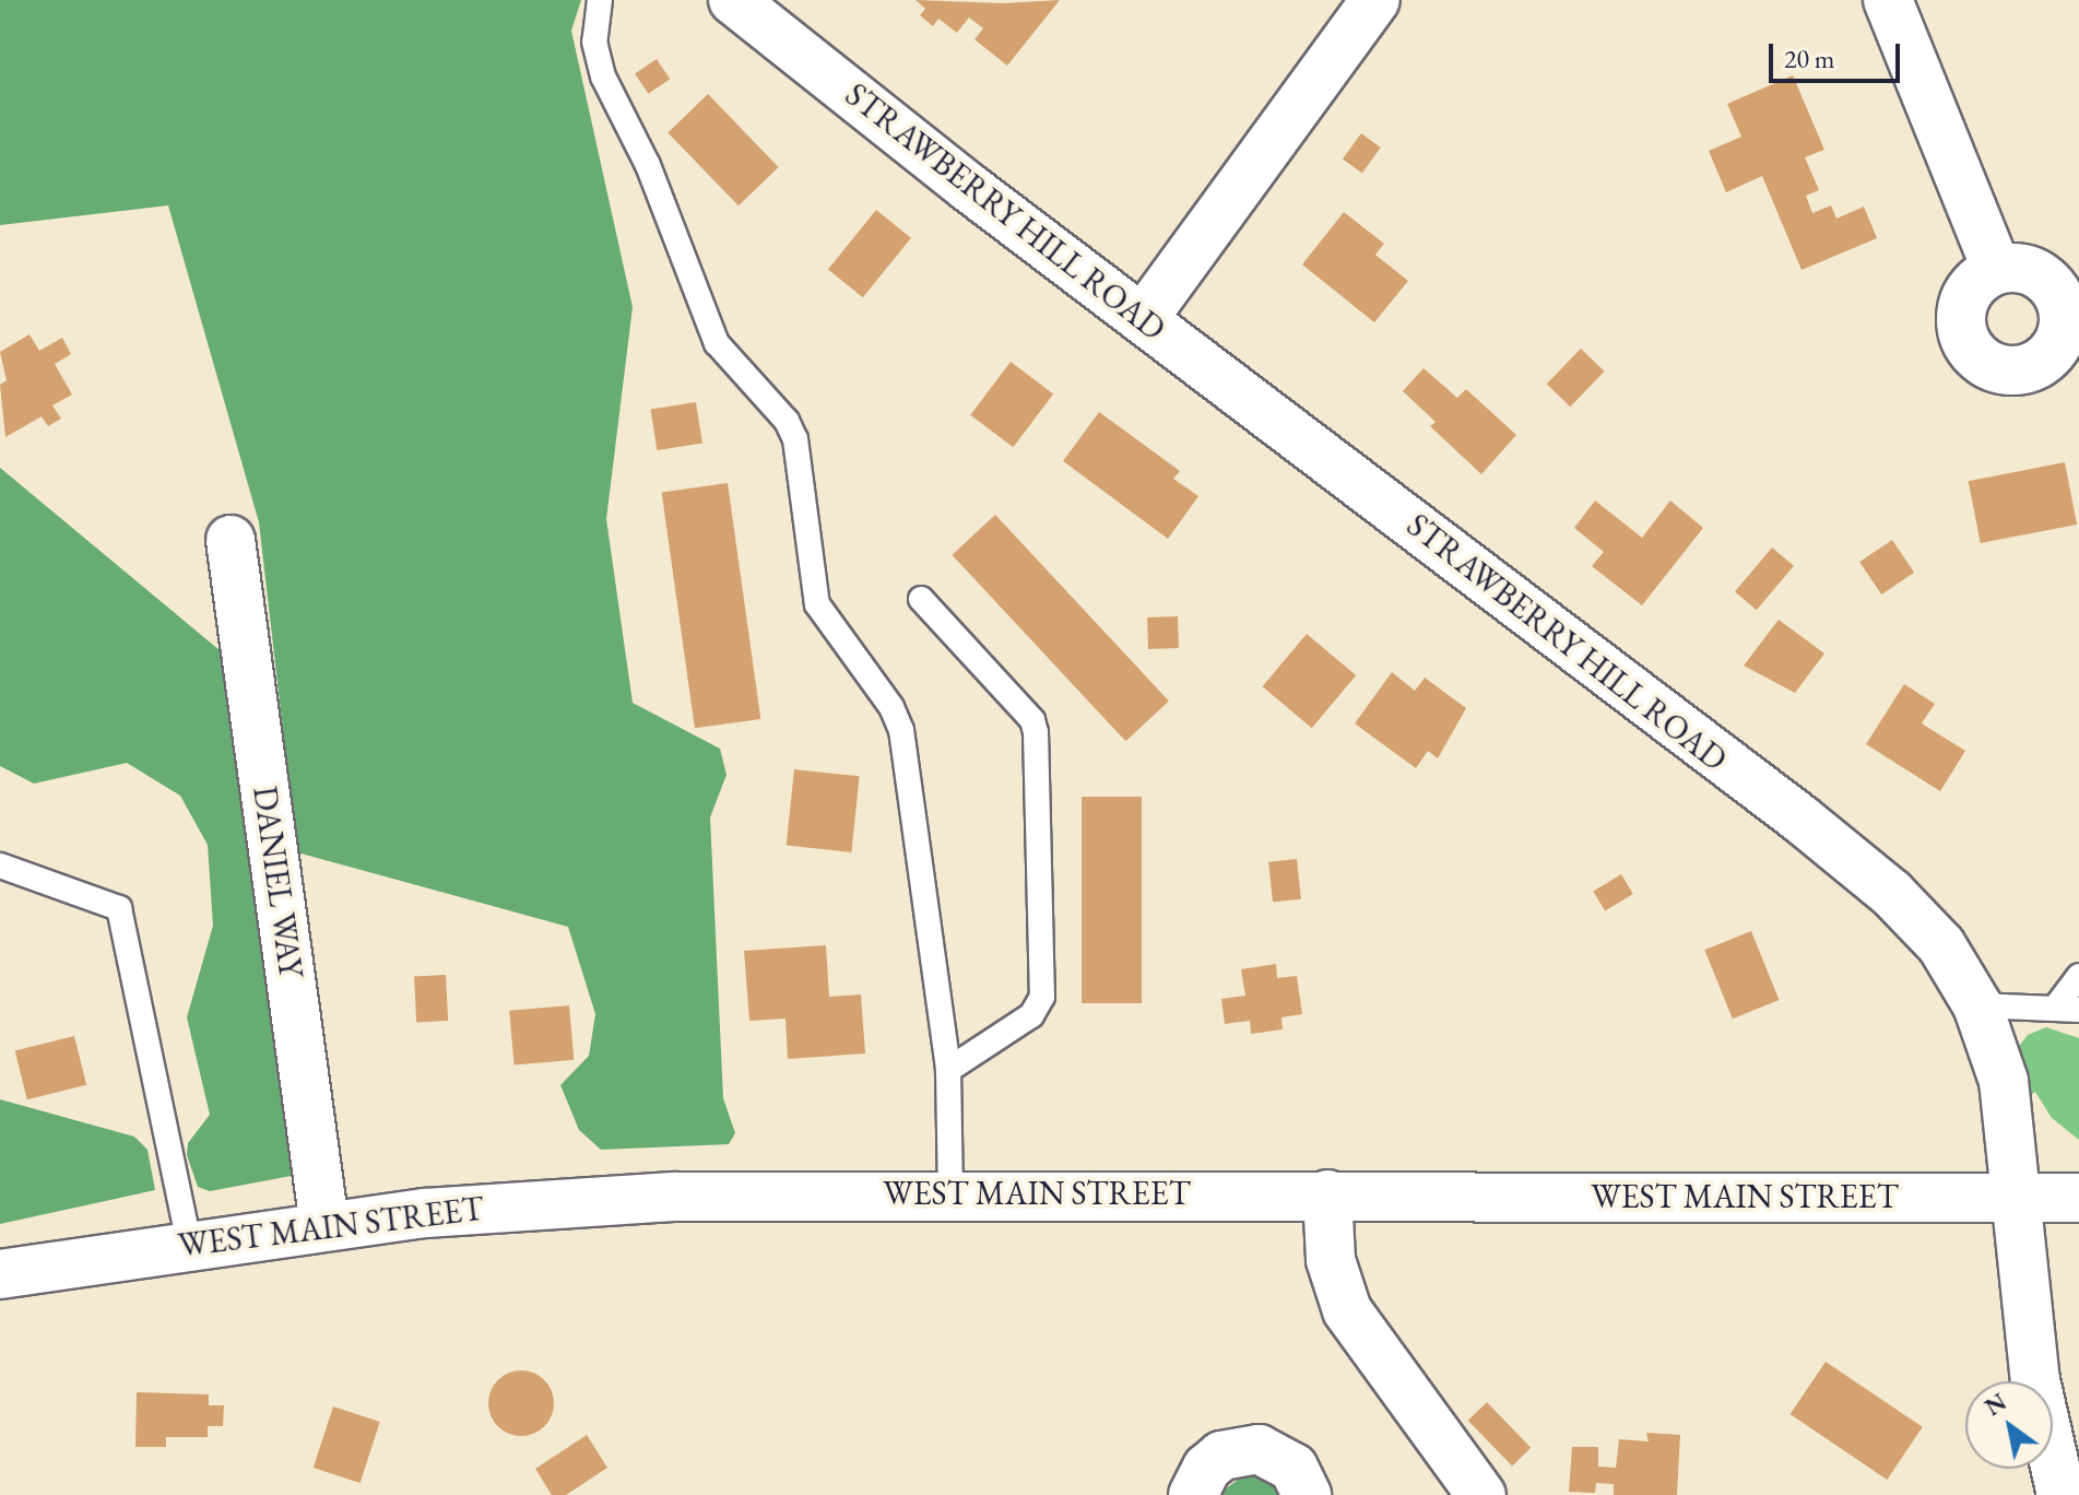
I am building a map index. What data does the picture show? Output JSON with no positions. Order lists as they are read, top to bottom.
{
  "streets": {
    "main road": ["STRAWBERRY HILL ROAD", "DANIEL WAY", "WEST MAIN STREET"]
  },
  "crossings": [
    ["STRAWBERRY HILL ROAD", "WEST MAIN STREET"],
    ["DANIEL WAY", "WEST MAIN STREET"]
  ],
  "scale_bar": "20 m",
  "north": "top left"
}
